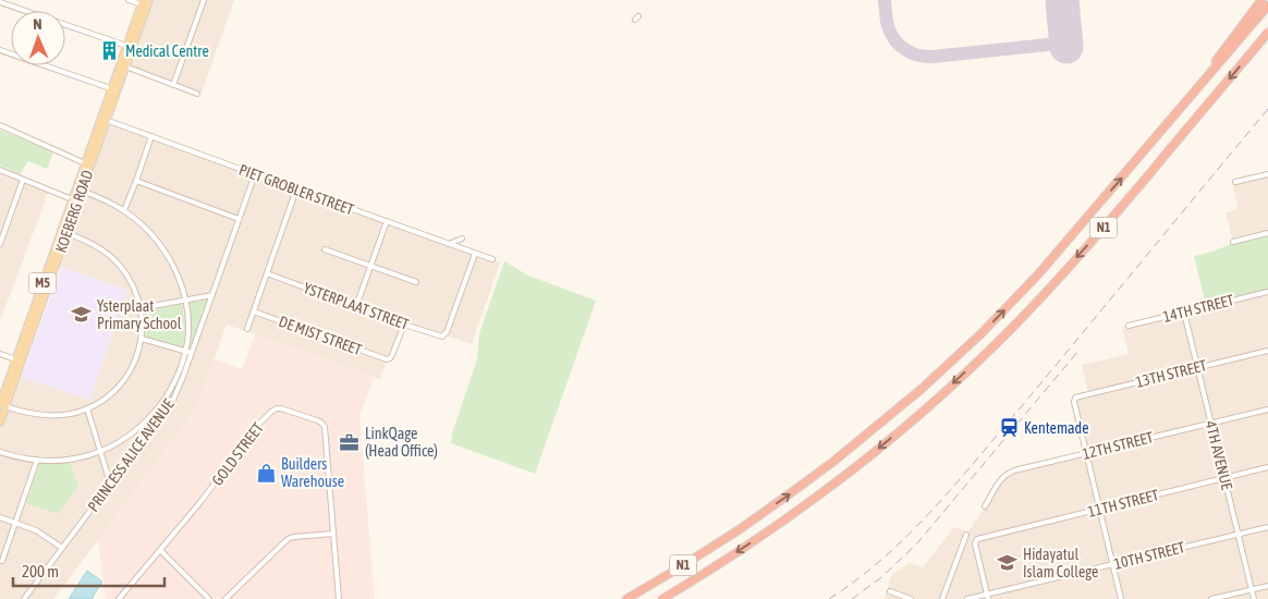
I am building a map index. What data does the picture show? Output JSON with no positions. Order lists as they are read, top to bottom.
{
  "streets": {
    "highway": ["N1"],
    "main road": ["KOEBERG ROAD", "M5"],
    "street": [
      "PIET GROBLER STREET",
      "YSTERPLAAT STREET",
      "14TH STREET",
      "DE MIST STREET",
      "13TH STREET",
      "12TH STREET",
      "GOLD STREET",
      "PRINCESS ALICE AVENUE",
      "4TH AVENUE",
      "11TH STREET",
      "10TH STREET"
    ]
  },
  "crossings": [
    ["PIET GROBLER STREET", "KOEBERG ROAD"],
    ["PIET GROBLER STREET", "YSTERPLAAT STREET"],
    ["PIET GROBLER STREET", "PRINCESS ALICE AVENUE"],
    ["YSTERPLAAT STREET", "DE MIST STREET"],
    ["14TH STREET", "4TH AVENUE"],
    ["13TH STREET", "12TH STREET"],
    ["13TH STREET", "4TH AVENUE"],
    ["12TH STREET", "4TH AVENUE"],
    ["4TH AVENUE", "11TH STREET"],
    ["4TH AVENUE", "10TH STREET"],
    ["11TH STREET", "10TH STREET"]
  ],
  "places": {
    "building": ["Medical Centre"],
    "school or university": ["Ysterplaat Primary School", "Hidayatul Islam College"],
    "station": ["Kentemade"],
    "office": ["LinkQage (Head Office)"],
    "shop": ["Builders Warehouse"]
  },
  "scale_bar": "200 m",
  "north": "top"
}
